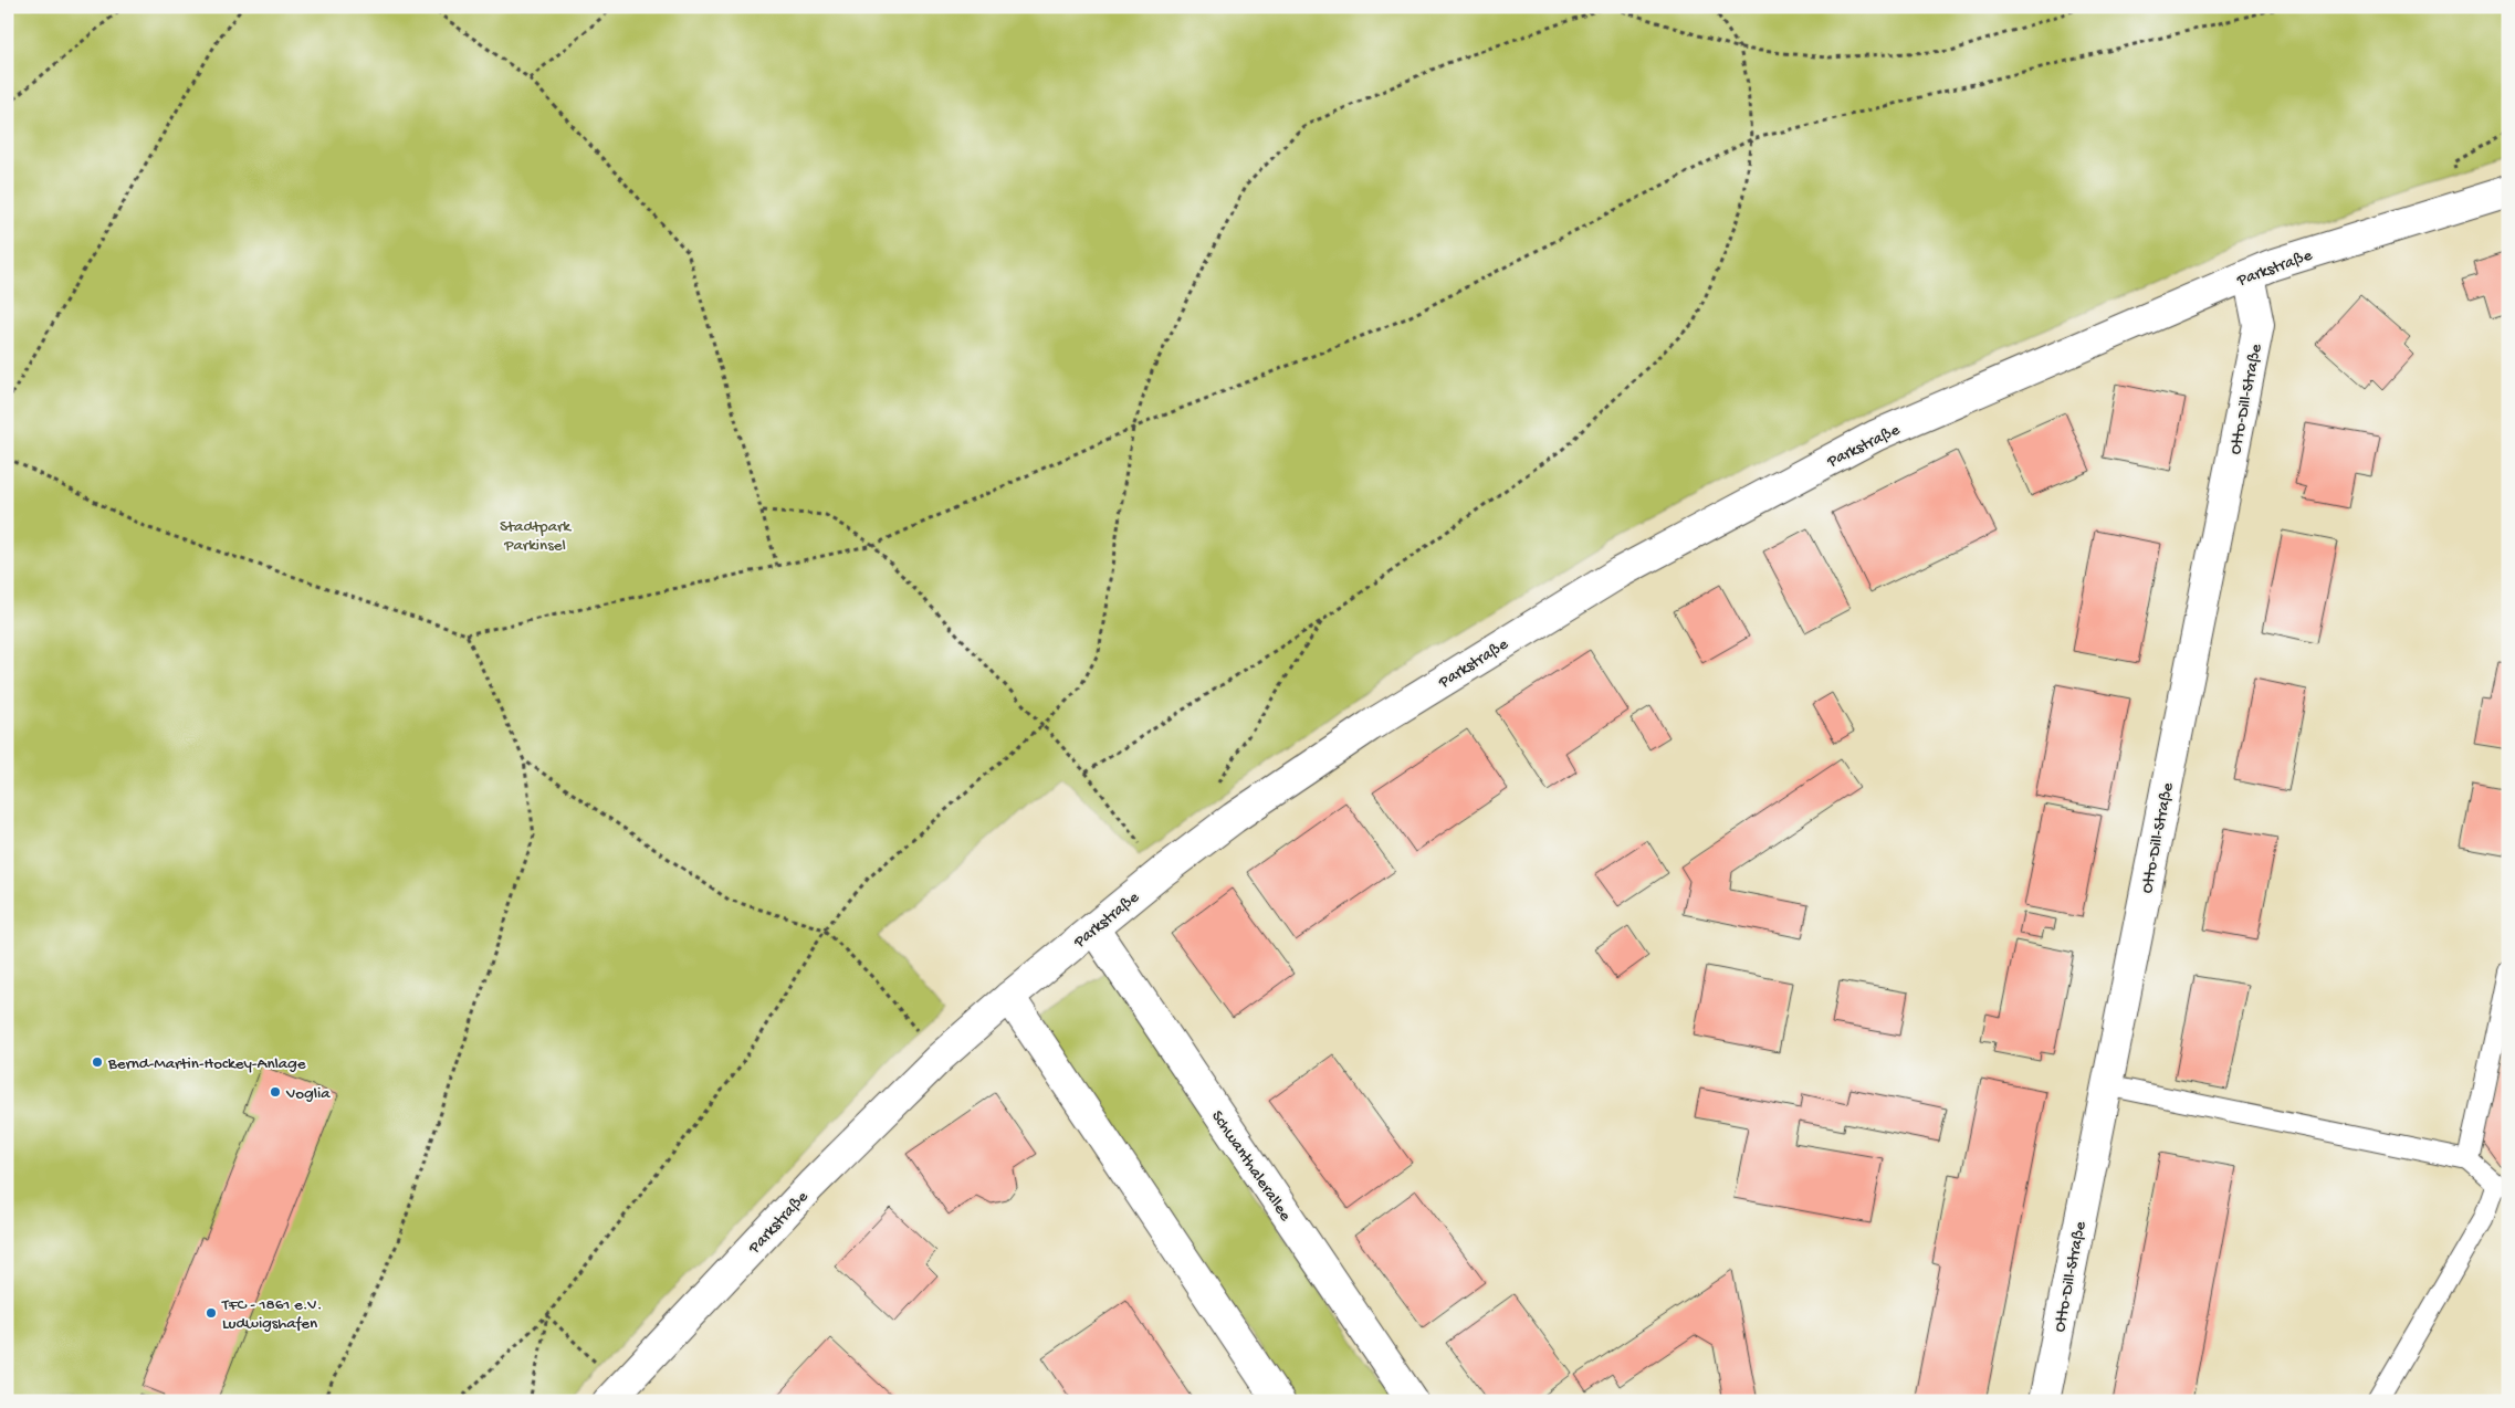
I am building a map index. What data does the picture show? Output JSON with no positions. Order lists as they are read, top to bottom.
{
  "streets": {
    "street": ["Parkstraße", "Otto-Dill-Straße", "Schwanthalerallee"]
  },
  "crossings": [
    ["Parkstraße", "Otto-Dill-Straße"],
    ["Parkstraße", "Schwanthalerallee"]
  ],
  "parks": ["Stadtpark Parkinsel"],
  "places": ["Bernd-Martin-Hockey-Anlage", "Voglia", "TFC - 1861 e.V. Ludwigshafen"]
}
